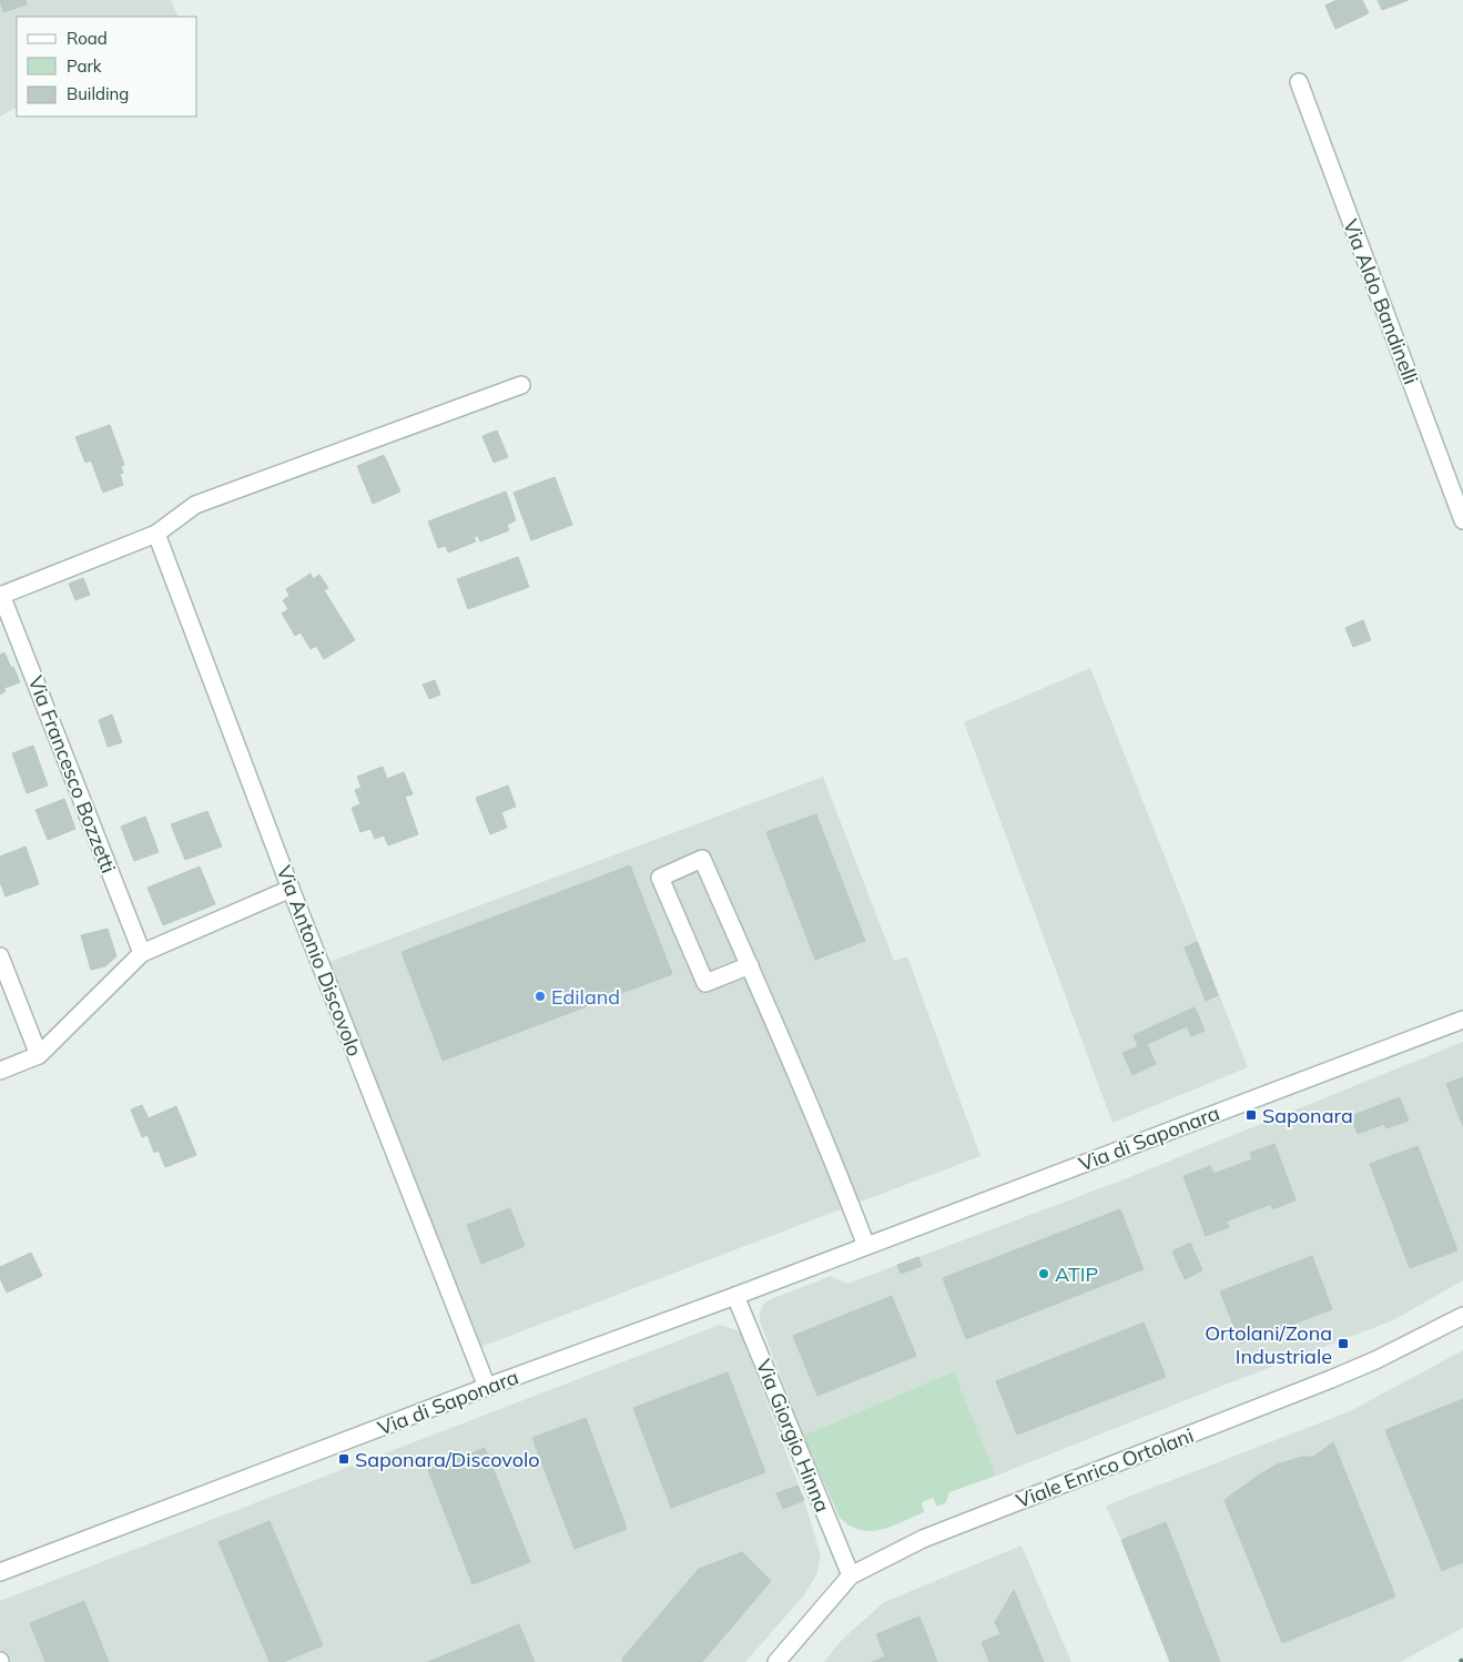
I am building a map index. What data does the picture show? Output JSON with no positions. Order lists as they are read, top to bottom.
{
  "streets": {
    "street": [
      "Via Aldo Bandinelli",
      "Via Francesco Bozzetti",
      "Via Antonio Discovolo",
      "Via di Saponara",
      "Via Giorgio Hinna",
      "Viale Enrico Ortolani"
    ]
  },
  "crossings": [
    ["Via Antonio Discovolo", "Via di Saponara"],
    ["Via di Saponara", "Via Giorgio Hinna"],
    ["Via Giorgio Hinna", "Viale Enrico Ortolani"]
  ],
  "places": {
    "other": ["Ediland", "ATIP"],
    "transit": ["Saponara", "Ortolani/Zona Industriale", "Saponara/Discovolo"]
  },
  "legend": ["Road", "Park", "Building"]
}
